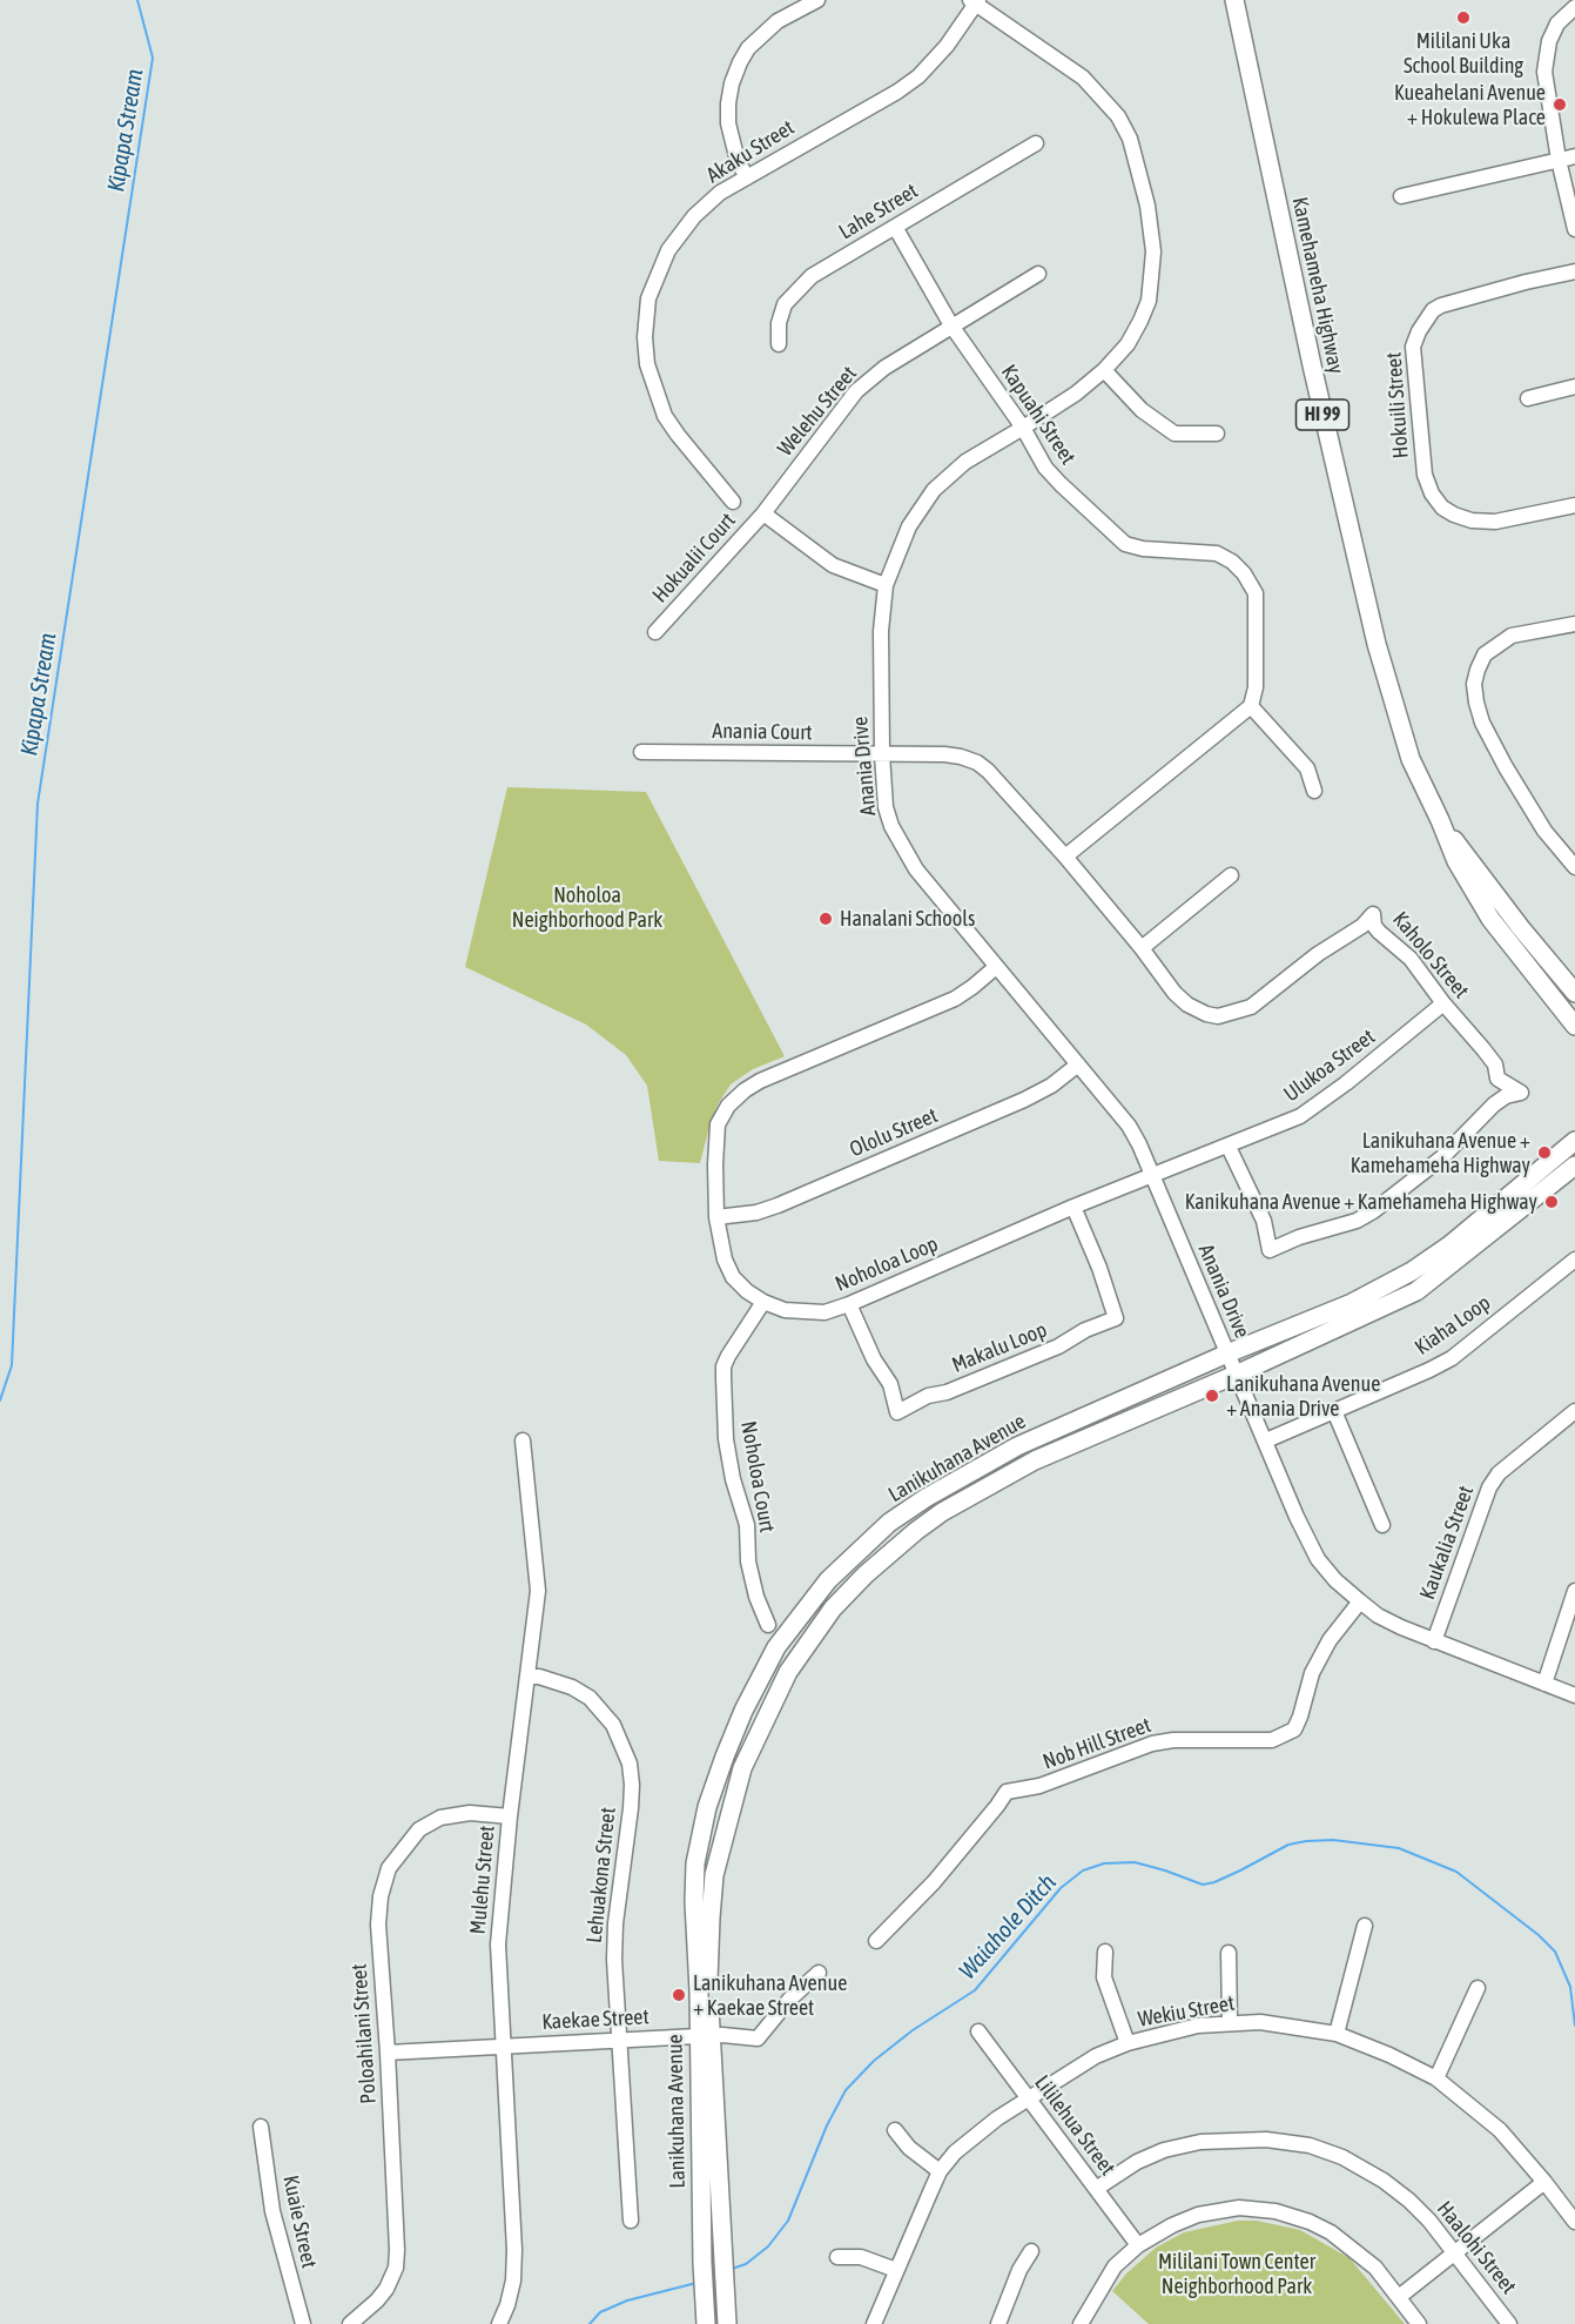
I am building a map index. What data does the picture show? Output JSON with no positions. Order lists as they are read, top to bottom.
{
  "streets": {
    "main road": ["Kamehameha Highway", "HI 99", "Lanikuhana Avenue"],
    "street": [
      "Akaku Street",
      "Lahe Street",
      "Hokuili Street",
      "Welehu Street",
      "Kapuahi Street",
      "Hokualii Court",
      "Anania Court",
      "Anania Drive",
      "Kaholo Street",
      "Ulukoa Street",
      "Ololu Street",
      "Noholoa Loop",
      "Kiaha Loop",
      "Makalu Loop",
      "Noholoa Court",
      "Kaukalia Street",
      "Nob Hill Street",
      "Lehuakona Street",
      "Mulehu Street",
      "Wekiu Street",
      "Kaekae Street",
      "Poloahilani Street",
      "Lililehua Street",
      "Kuaie Street",
      "Haalohi Street"
    ]
  },
  "crossings": [
    ["Akaku Street", "Anania Drive"],
    ["Lahe Street", "Kapuahi Street"],
    ["Welehu Street", "Kapuahi Street"],
    ["Welehu Street", "Hokualii Court"],
    ["Kapuahi Street", "Anania Drive"],
    ["Anania Court", "Anania Drive"],
    ["Anania Court", "Kaholo Street"],
    ["Anania Drive", "Kaholo Street"],
    ["Anania Drive", "Ulukoa Street"],
    ["Anania Drive", "Ololu Street"],
    ["Anania Drive", "Noholoa Loop"],
    ["Anania Drive", "Kiaha Loop"],
    ["Anania Drive", "Lanikuhana Avenue"],
    ["Anania Drive", "Kaukalia Street"],
    ["Anania Drive", "Nob Hill Street"],
    ["Kaholo Street", "Ulukoa Street"],
    ["Ulukoa Street", "Noholoa Loop"],
    ["Ololu Street", "Noholoa Loop"],
    ["Noholoa Loop", "Makalu Loop"],
    ["Noholoa Loop", "Noholoa Court"],
    ["Lanikuhana Avenue", "Kaekae Street"],
    ["Lehuakona Street", "Mulehu Street"],
    ["Lehuakona Street", "Kaekae Street"],
    ["Mulehu Street", "Kaekae Street"],
    ["Mulehu Street", "Poloahilani Street"],
    ["Wekiu Street", "Lililehua Street"],
    ["Kaekae Street", "Poloahilani Street"],
    ["Lililehua Street", "Haalohi Street"]
  ],
  "water": ["Kipapa Stream", "Waiahole Ditch"],
  "parks": ["Noholoa Neighborhood Park", "Mililani Town Center Neighborhood Park"],
  "places": [
    "Mililani Uka School Building",
    "Kueahelani Avenue + Hokulewa Place",
    "Hanalani Schools",
    "Lanikuhana Avenue + Kamehameha Highway",
    "Kanikuhana Avenue + Kamehameha Highway",
    "Lanikuhana Avenue + Anania Drive",
    "Lanikuhana Avenue + Kaekae Street"
  ]
}
